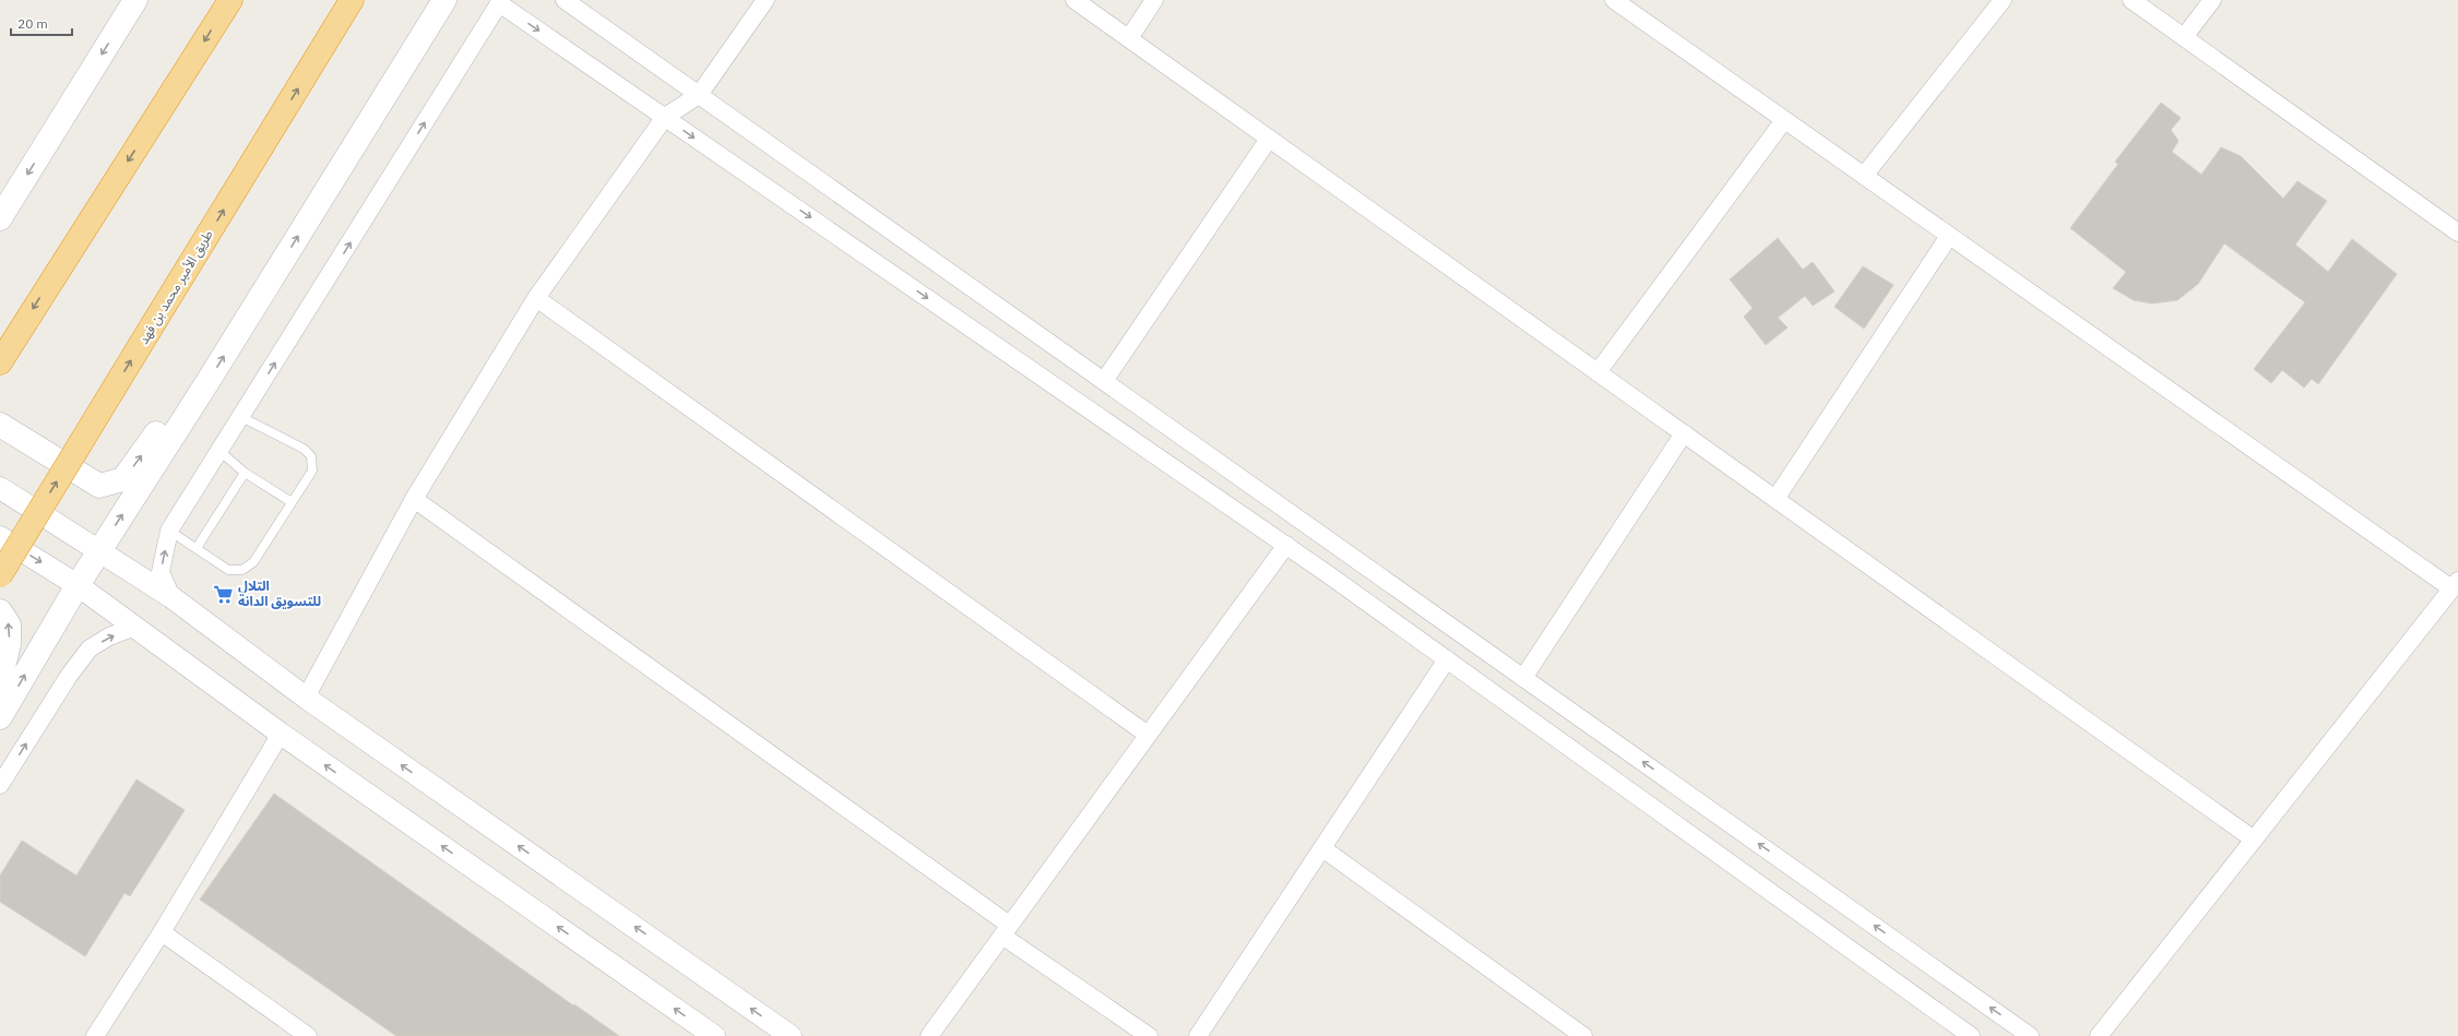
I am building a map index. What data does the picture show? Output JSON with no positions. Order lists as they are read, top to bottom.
{
  "streets": {
    "highway": ["طريق الأمير محمد بن فهد"]
  },
  "places": {
    "supermarket": ["التلال للتسويق الدانة"]
  },
  "scale_bar": "20 m"
}
